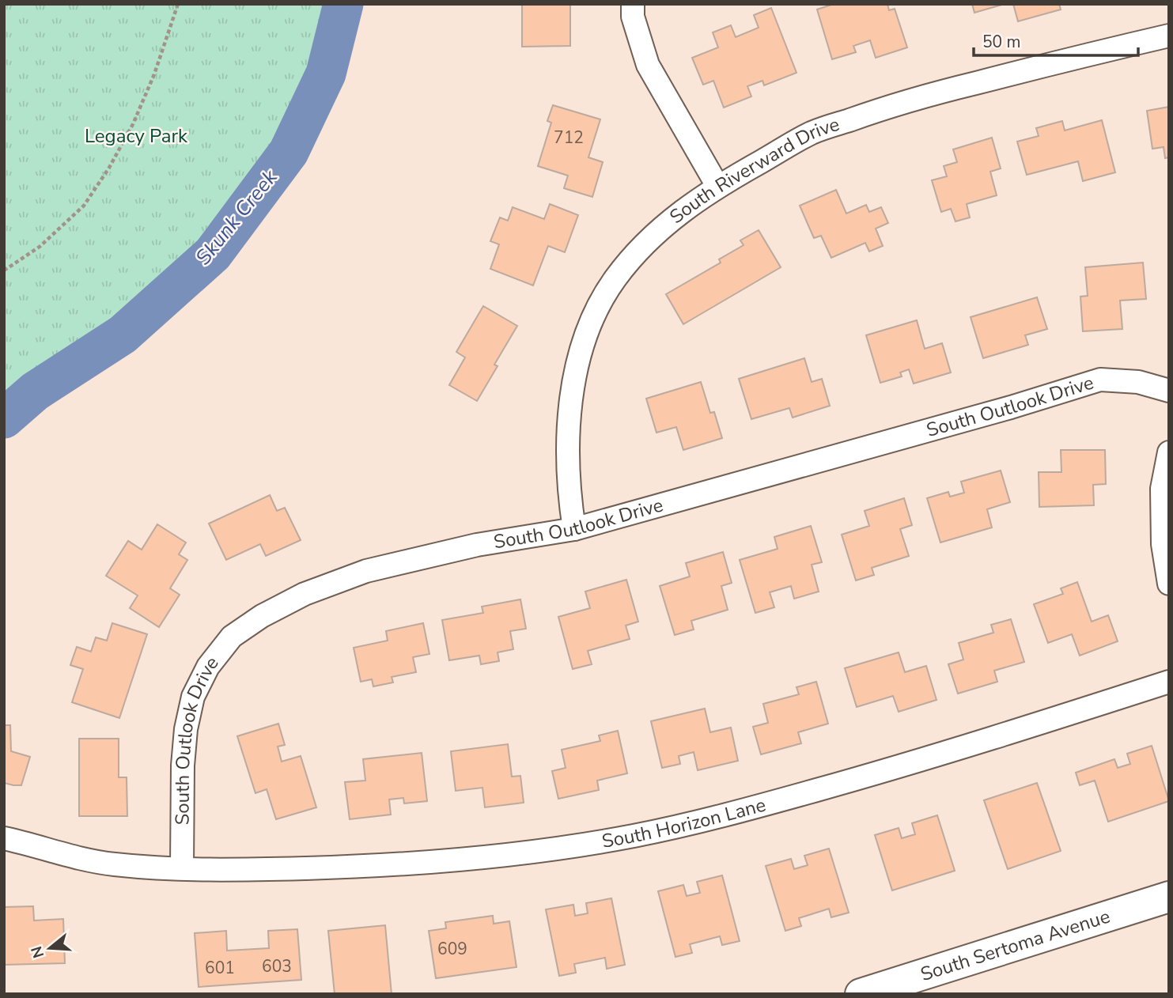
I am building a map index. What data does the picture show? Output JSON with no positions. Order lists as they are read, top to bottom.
{
  "streets": {
    "main road": ["South Sertoma Avenue"],
    "street": ["South Riverward Drive", "South Outlook Drive", "South Horizon Lane"]
  },
  "crossings": [
    ["South Riverward Drive", "South Outlook Drive"],
    ["South Outlook Drive", "South Horizon Lane"]
  ],
  "water": ["Skunk Creek"],
  "parks": ["Legacy Park"],
  "house_numbers": [
    "712",
    "609",
    "603",
    "601"
  ],
  "scale_bar": "50 m",
  "north": "left"
}
